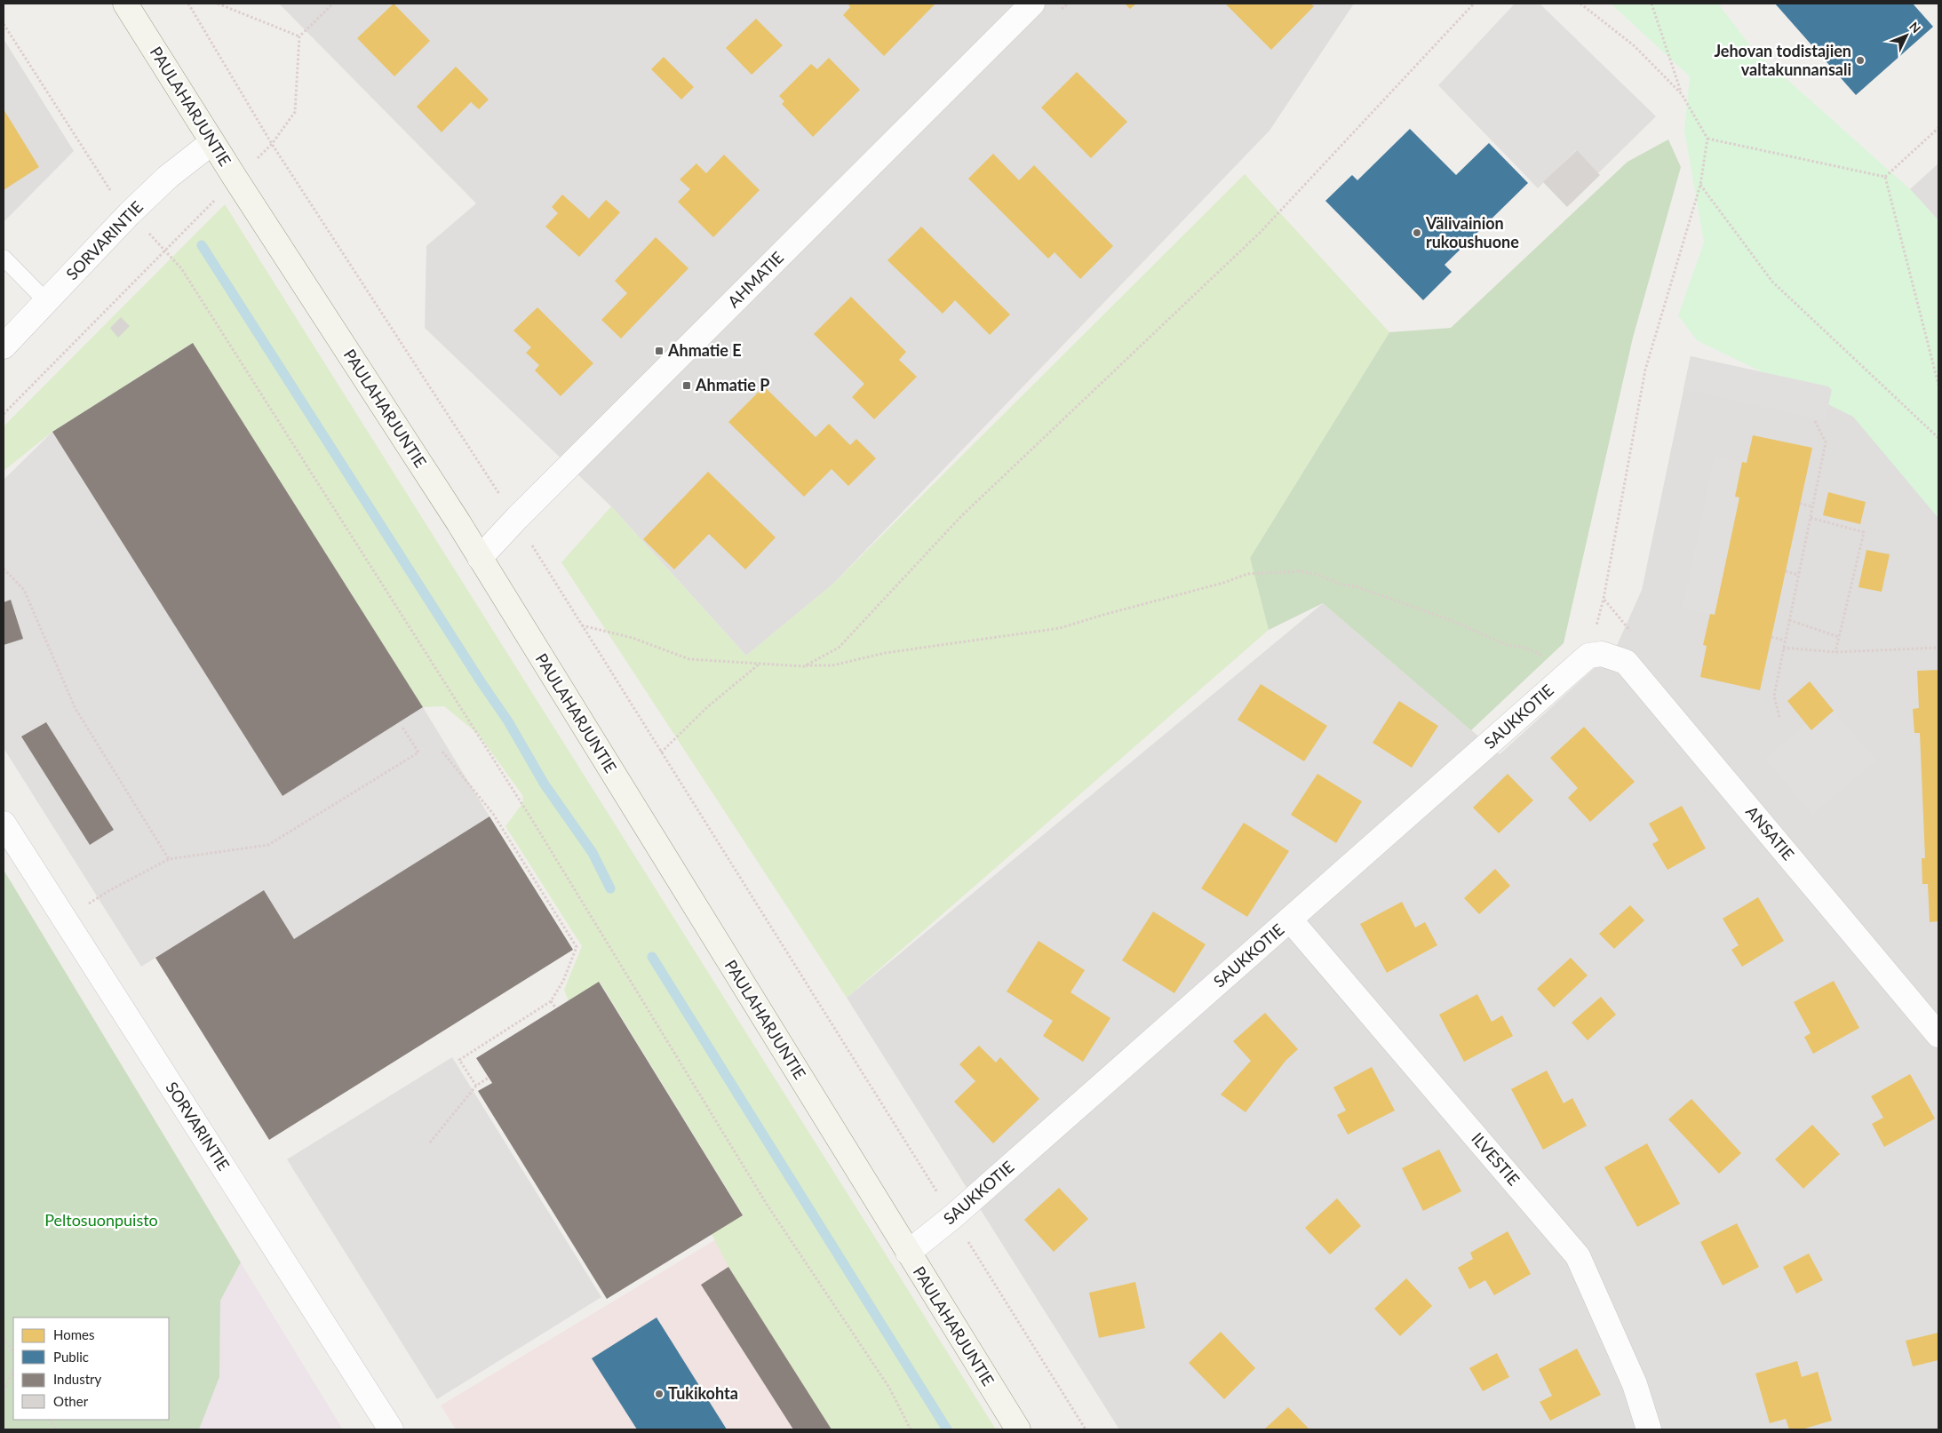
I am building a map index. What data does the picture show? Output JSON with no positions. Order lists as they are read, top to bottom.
{
  "streets": {
    "street": [
      "PAULAHARJUNTIE",
      "SORVARINTIE",
      "AHMATIE",
      "SAUKKOTIE",
      "ANSATIE",
      "ILVESTIE"
    ]
  },
  "crossings": [
    ["PAULAHARJUNTIE", "SORVARINTIE"],
    ["PAULAHARJUNTIE", "AHMATIE"],
    ["PAULAHARJUNTIE", "SAUKKOTIE"],
    ["SAUKKOTIE", "ANSATIE"],
    ["SAUKKOTIE", "ILVESTIE"]
  ],
  "parks": ["Peltosuonpuisto"],
  "places": {
    "other": ["Jehovan todistajien valtakunnansali", "Välivainion rukoushuone", "Tukikohta"],
    "transit": ["Ahmatie E", "Ahmatie P"]
  },
  "legend": [
    "Homes",
    "Public",
    "Industry",
    "Other"
  ],
  "north": "top right"
}
